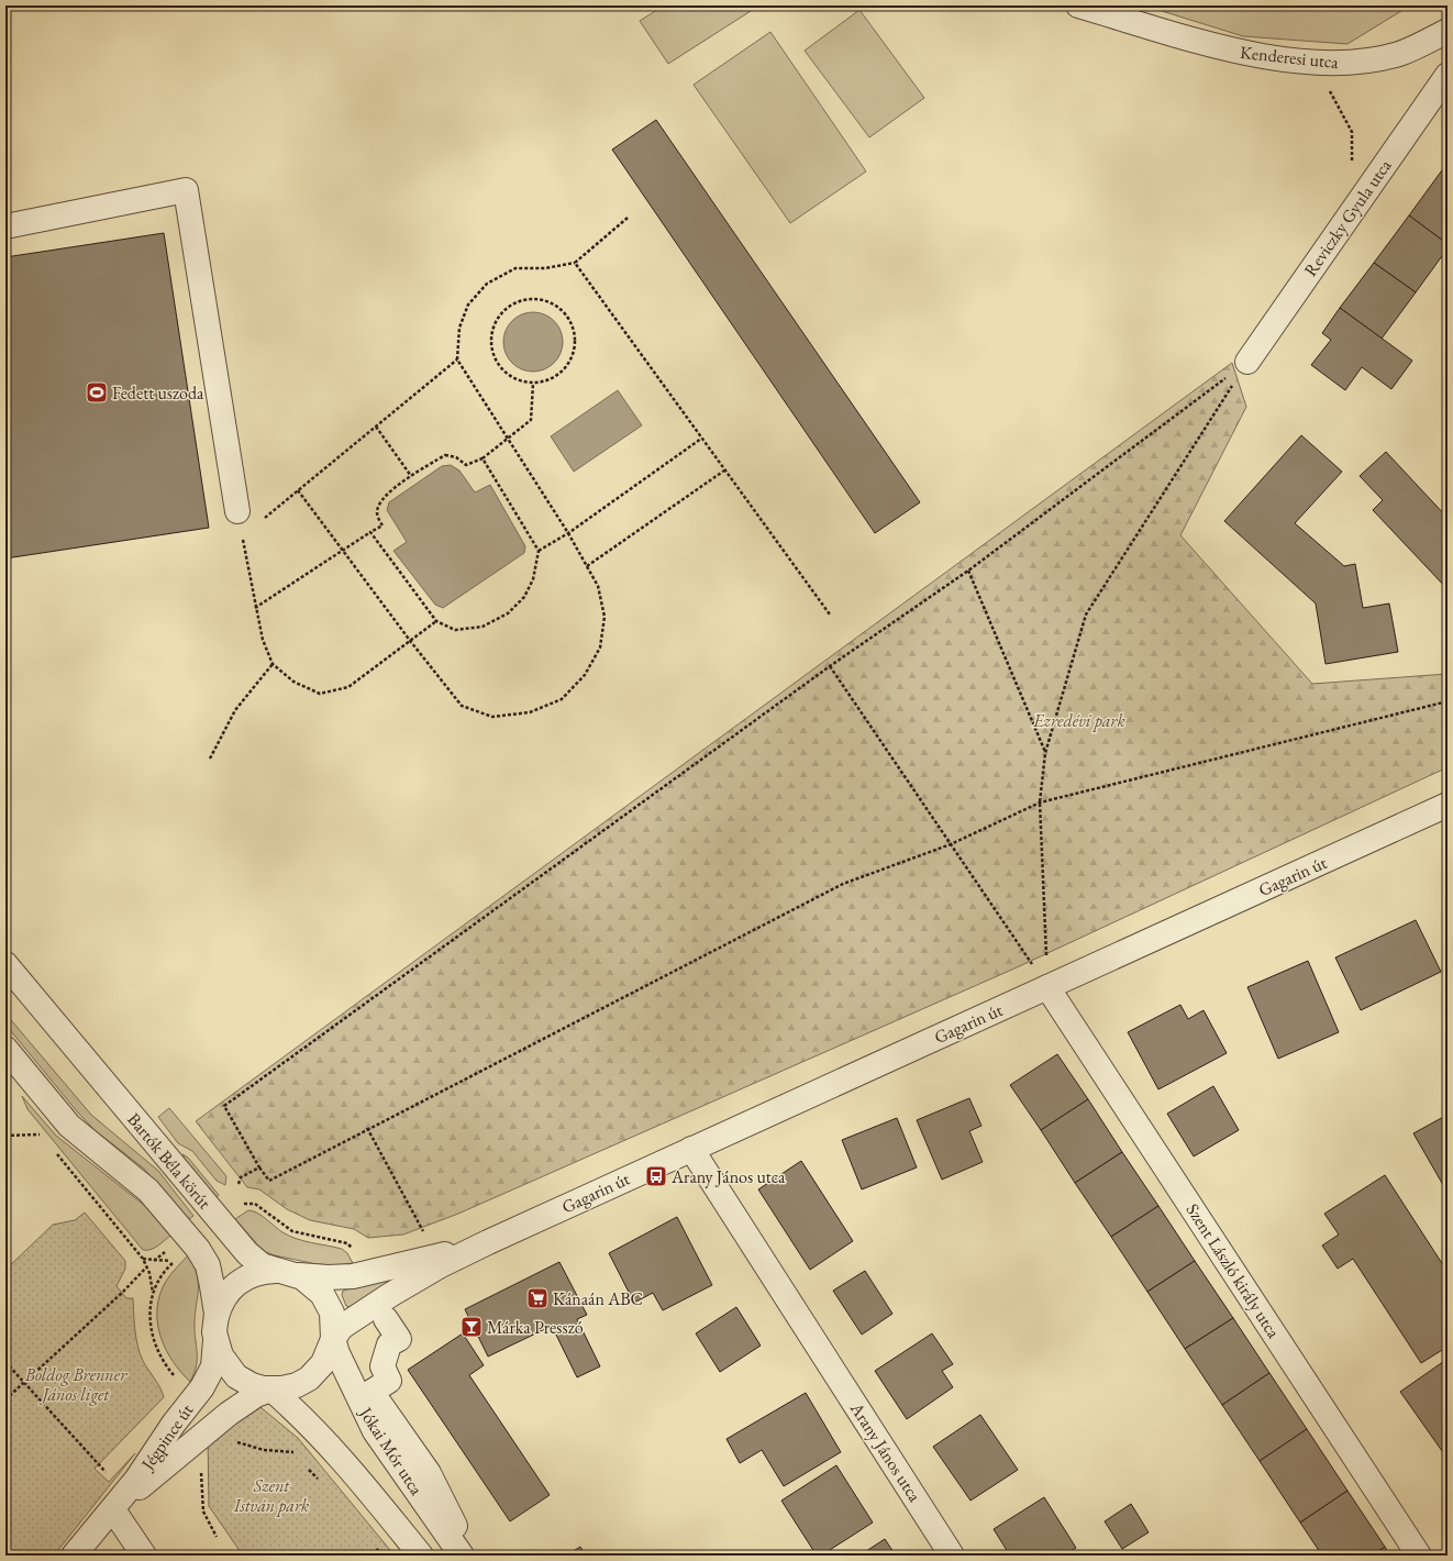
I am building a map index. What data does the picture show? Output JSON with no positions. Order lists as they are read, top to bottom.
{
  "streets": {
    "street": [
      "Kenderesi utca",
      "Reviczky Gyula utca",
      "Gagarin út",
      "Bartók Béla körút",
      "Szent László király utca",
      "Jégpince út",
      "Jókai Mór utca",
      "Arany János utca"
    ]
  },
  "crossings": [
    ["Gagarin út", "Bartók Béla körút"],
    ["Gagarin út", "Szent László király utca"],
    ["Gagarin út", "Jégpince út"],
    ["Gagarin út", "Jókai Mór utca"],
    ["Gagarin út", "Arany János utca"],
    ["Bartók Béla körút", "Jégpince út"],
    ["Bartók Béla körút", "Jókai Mór utca"],
    ["Jégpince út", "Jókai Mór utca"]
  ],
  "parks": ["Ezredévi park", "Boldog Brenner János liget", "Szent István park"],
  "places": {
    "sports": ["Fedett uszoda"],
    "bus stop": ["Arany János utca"],
    "supermarket": ["Kánaán ABC"],
    "bar": ["Márka Presszó"]
  }
}
